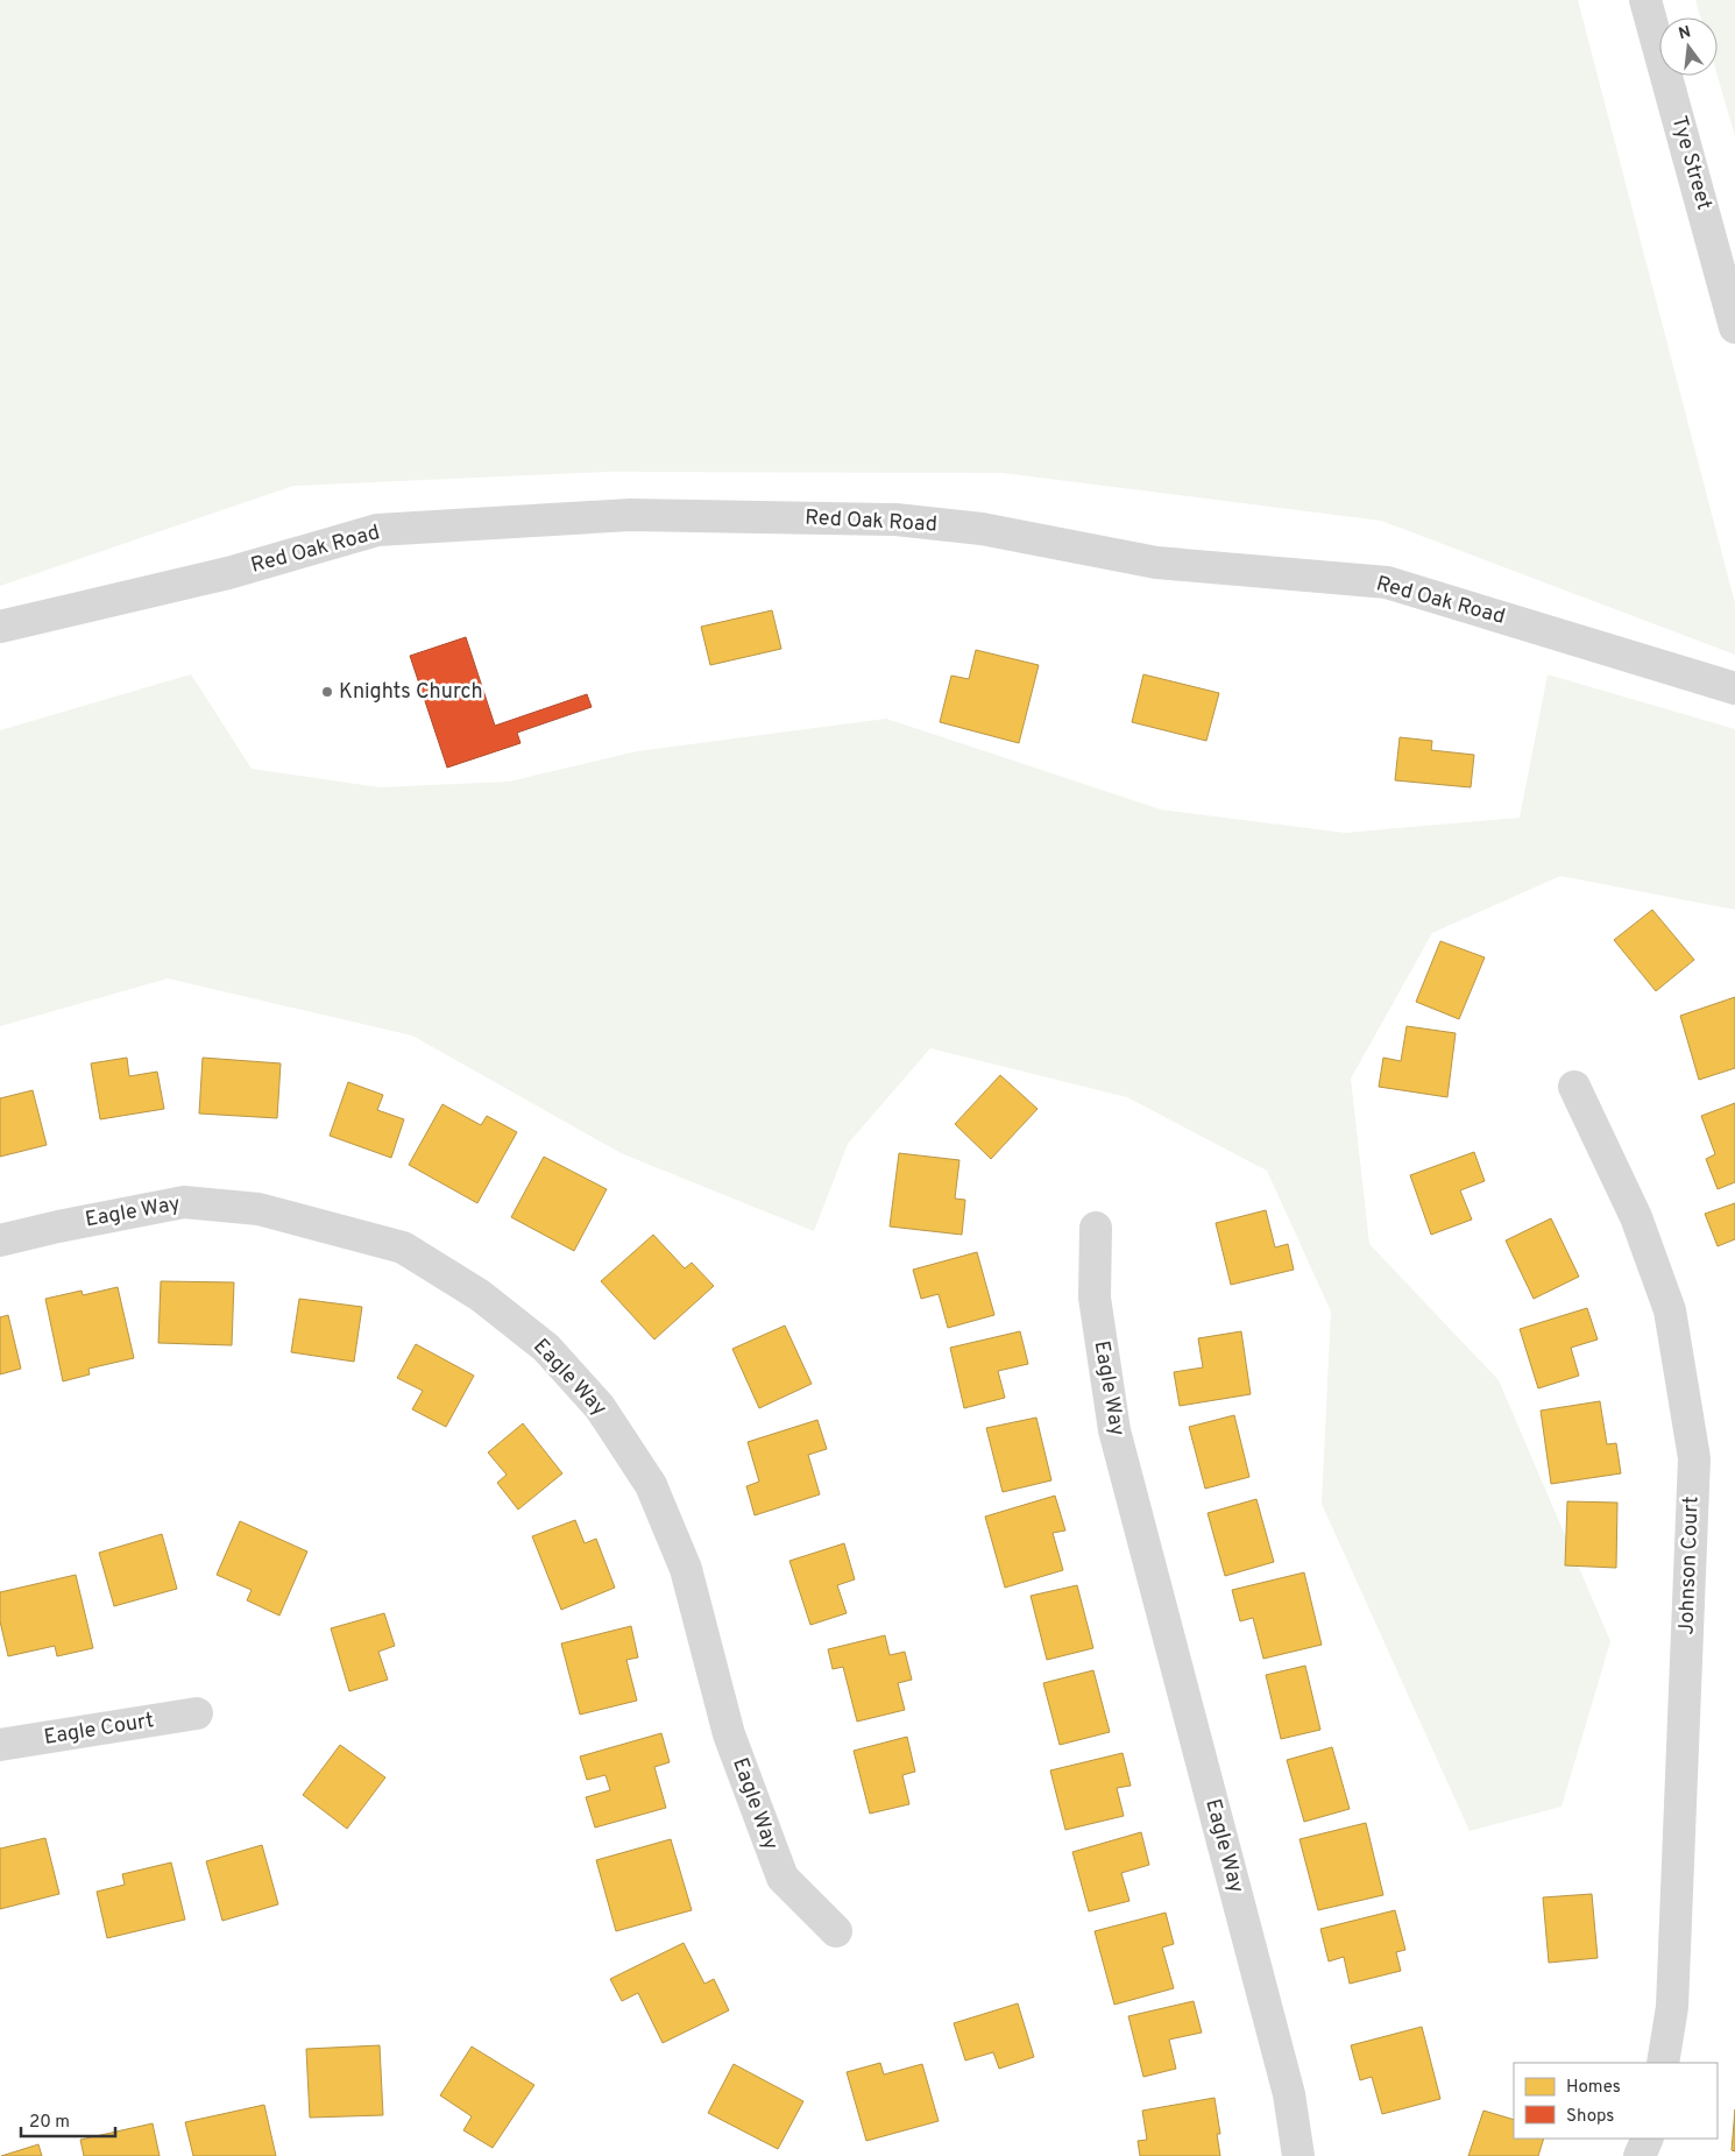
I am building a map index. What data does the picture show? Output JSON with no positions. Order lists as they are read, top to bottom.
{
  "streets": {
    "street": [
      "Tye Street",
      "Red Oak Road",
      "Eagle Way",
      "Johnson Court",
      "Eagle Court"
    ]
  },
  "places": ["Knights Church"],
  "legend": ["Homes", "Shops"],
  "scale_bar": "20 m",
  "north": "top"
}
